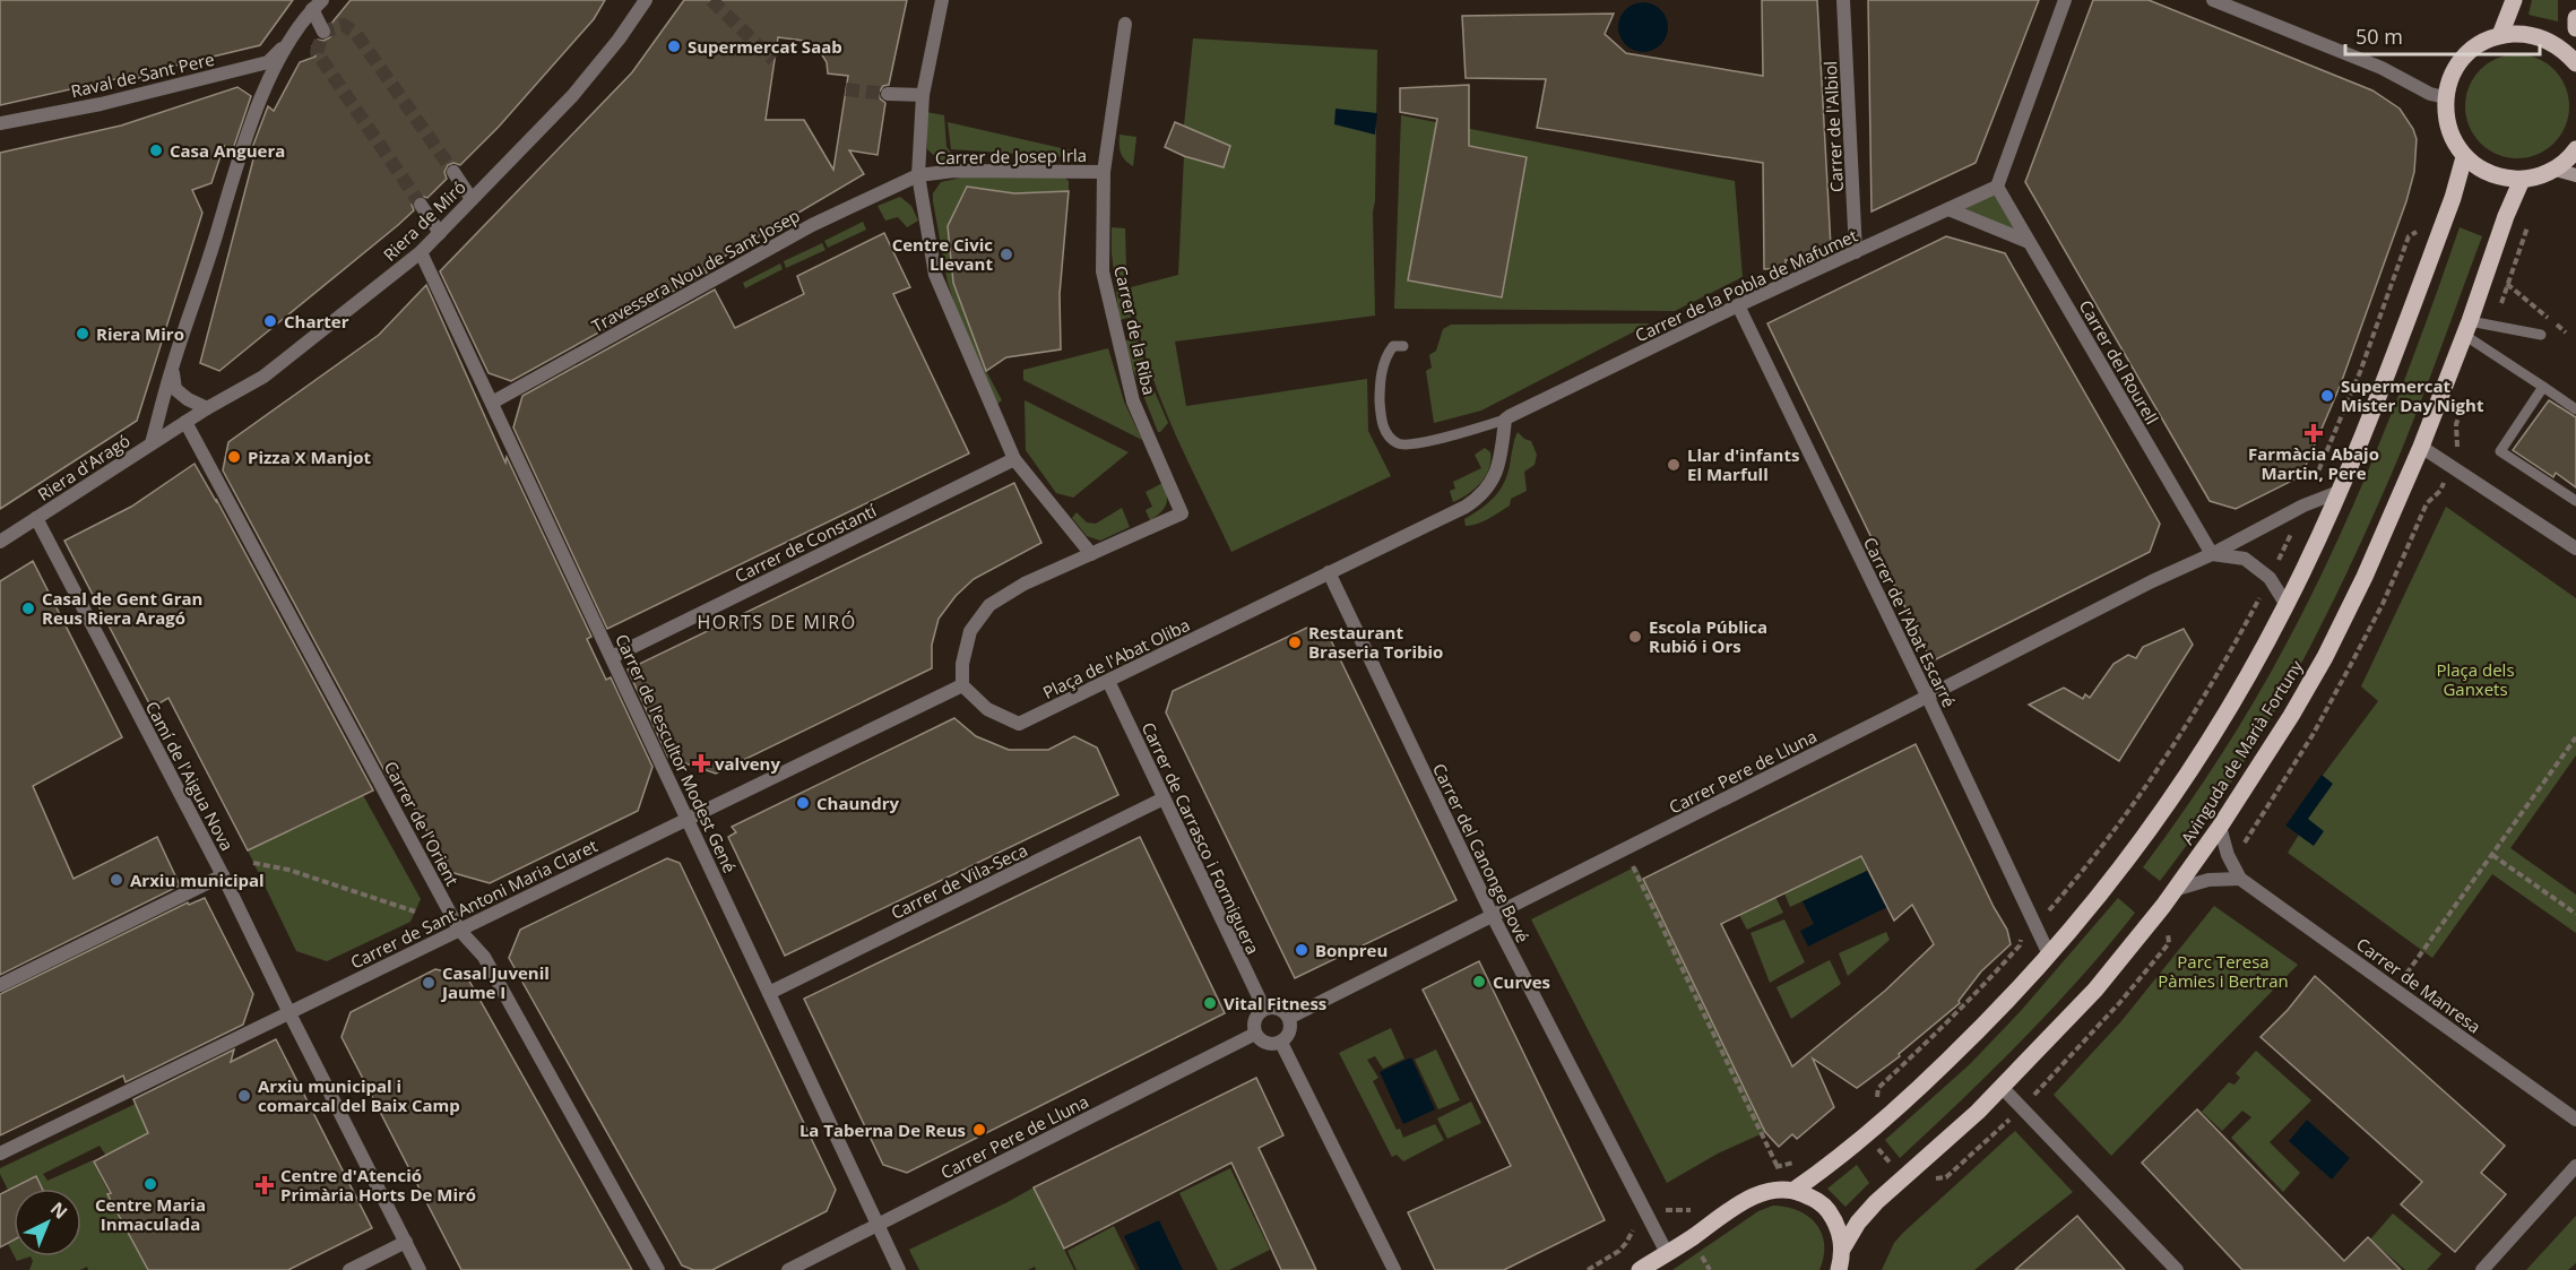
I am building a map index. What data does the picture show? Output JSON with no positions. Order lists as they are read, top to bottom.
{
  "streets": {
    "main road": ["Avinguda de Marià Fortuny"],
    "street": [
      "Raval de Sant Pere",
      "Carrer de l'Albiol",
      "Carrer de Josep Irla",
      "Riera de Miró",
      "Travessera Nou de Sant Josep",
      "Carrer de la Pobla de Mafumet",
      "Carrer de la Riba",
      "Carrer del Rourell",
      "Riera d'Aragó",
      "Carrer de Constantí",
      "Carrer de l'Abat Escarré",
      "Plaça de l'Abat Oliba",
      "Carrer de l'escultor Modest Gené",
      "Carrer Pere de Lluna",
      "Camí de l'Aigua Nova",
      "Carrer de l'Orient",
      "Carrer de Carrasco i Formiguera",
      "Carrer del Canonge Bové",
      "Carrer de Vila-Seca",
      "Carrer de Sant Antoni Maria Claret",
      "Carrer de Manresa"
    ]
  },
  "crossings": [
    ["Carrer de l'Albiol", "Carrer de la Pobla de Mafumet"],
    ["Carrer de Josep Irla", "Travessera Nou de Sant Josep"],
    ["Carrer de Josep Irla", "Carrer de la Riba"],
    ["Riera de Miró", "Riera d'Aragó"],
    ["Riera de Miró", "Carrer de l'escultor Modest Gené"],
    ["Riera de Miró", "Carrer de l'Orient"],
    ["Travessera Nou de Sant Josep", "Carrer de l'escultor Modest Gené"],
    ["Carrer de la Pobla de Mafumet", "Carrer del Rourell"],
    ["Carrer de la Pobla de Mafumet", "Carrer de l'Abat Escarré"],
    ["Carrer de la Pobla de Mafumet", "Plaça de l'Abat Oliba"],
    ["Carrer del Rourell", "Carrer Pere de Lluna"],
    ["Riera d'Aragó", "Camí de l'Aigua Nova"],
    ["Riera d'Aragó", "Carrer de l'Orient"],
    ["Carrer de Constantí", "Carrer de l'escultor Modest Gené"],
    ["Carrer de l'Abat Escarré", "Carrer Pere de Lluna"],
    ["Plaça de l'Abat Oliba", "Carrer de Carrasco i Formiguera"],
    ["Plaça de l'Abat Oliba", "Carrer del Canonge Bové"],
    ["Plaça de l'Abat Oliba", "Carrer de Sant Antoni Maria Claret"],
    ["Avinguda de Marià Fortuny", "Carrer de Manresa"],
    ["Carrer de l'escultor Modest Gené", "Carrer Pere de Lluna"],
    ["Carrer de l'escultor Modest Gené", "Carrer de Vila-Seca"],
    ["Carrer de l'escultor Modest Gené", "Carrer de Sant Antoni Maria Claret"],
    ["Carrer Pere de Lluna", "Carrer de Carrasco i Formiguera"],
    ["Carrer Pere de Lluna", "Carrer del Canonge Bové"],
    ["Camí de l'Aigua Nova", "Carrer de Sant Antoni Maria Claret"],
    ["Carrer de l'Orient", "Carrer de Sant Antoni Maria Claret"],
    ["Carrer de Carrasco i Formiguera", "Carrer de Vila-Seca"]
  ],
  "districts": ["HORTS DE MIRÓ"],
  "parks": ["Plaça dels Ganxets", "Parc Teresa Pàmies i Bertran"],
  "places": {
    "other": [
      "Supermercat Saab",
      "Casa Anguera",
      "Centre Civic Llevant",
      "Charter",
      "Riera Miro",
      "Supermercat Mister Day Night",
      "Pizza X Manjot",
      "Llar d'infants El Marfull",
      "Casal de Gent Gran Reus Riera Aragó",
      "Escola Pública Rubió i Ors",
      "Restaurant Braseria Toribio",
      "Chaundry",
      "Arxiu municipal",
      "Bonpreu",
      "Curves",
      "Casal Juvenil Jaume I",
      "Vital Fitness",
      "Arxiu municipal i comarcal del Baix Camp",
      "La Taberna De Reus",
      "Centre Maria Inmaculada"
    ],
    "health": ["Farmàcia Abajo Martin, Pere", "valveny", "Centre d'Atenció Primària Horts De Miró"]
  },
  "scale_bar": "50 m",
  "north": "top right"
}
